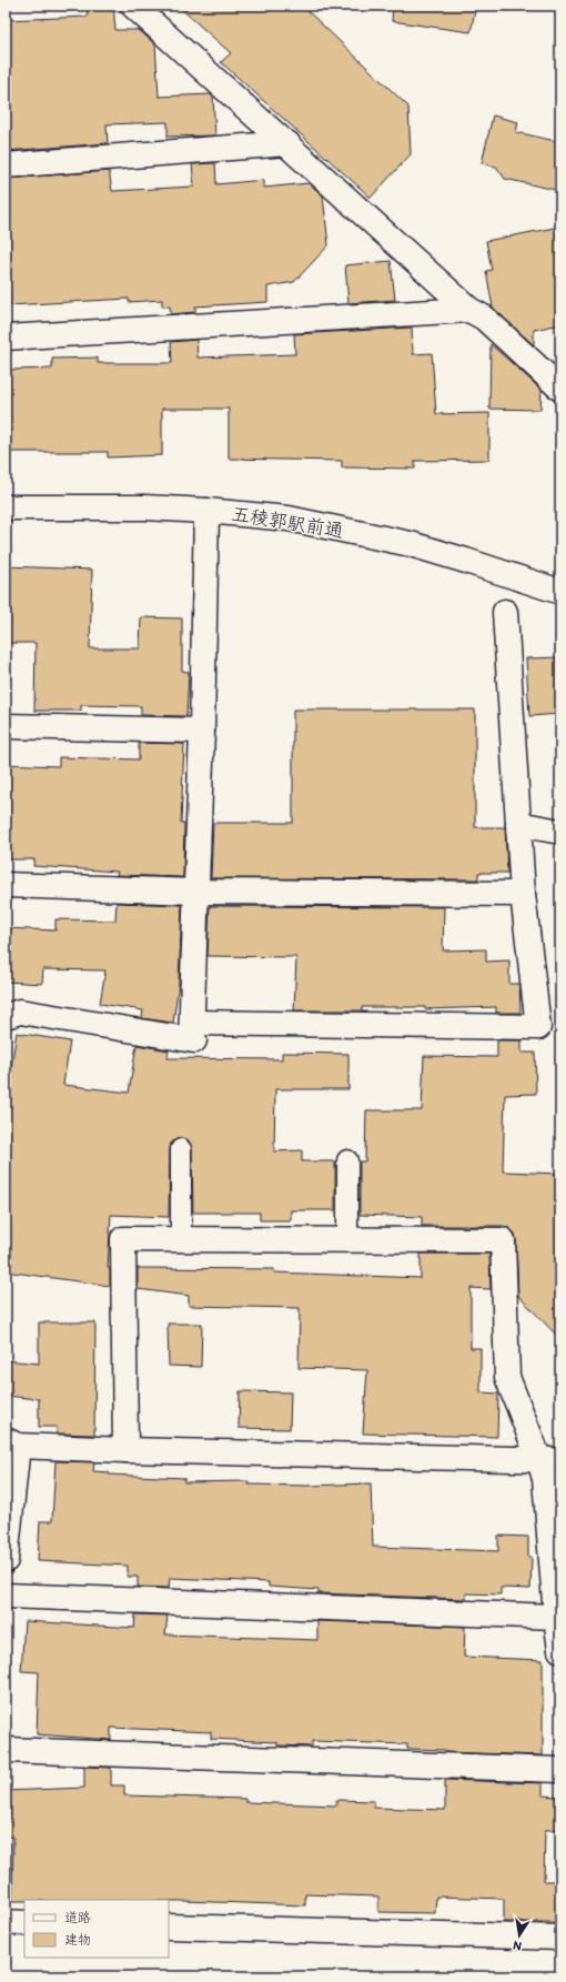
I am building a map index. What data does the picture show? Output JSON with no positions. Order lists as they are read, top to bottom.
{
  "streets": {
    "street": ["五稜郭駅前通"]
  },
  "legend": ["道路", "建物"],
  "north": "bottom"
}
